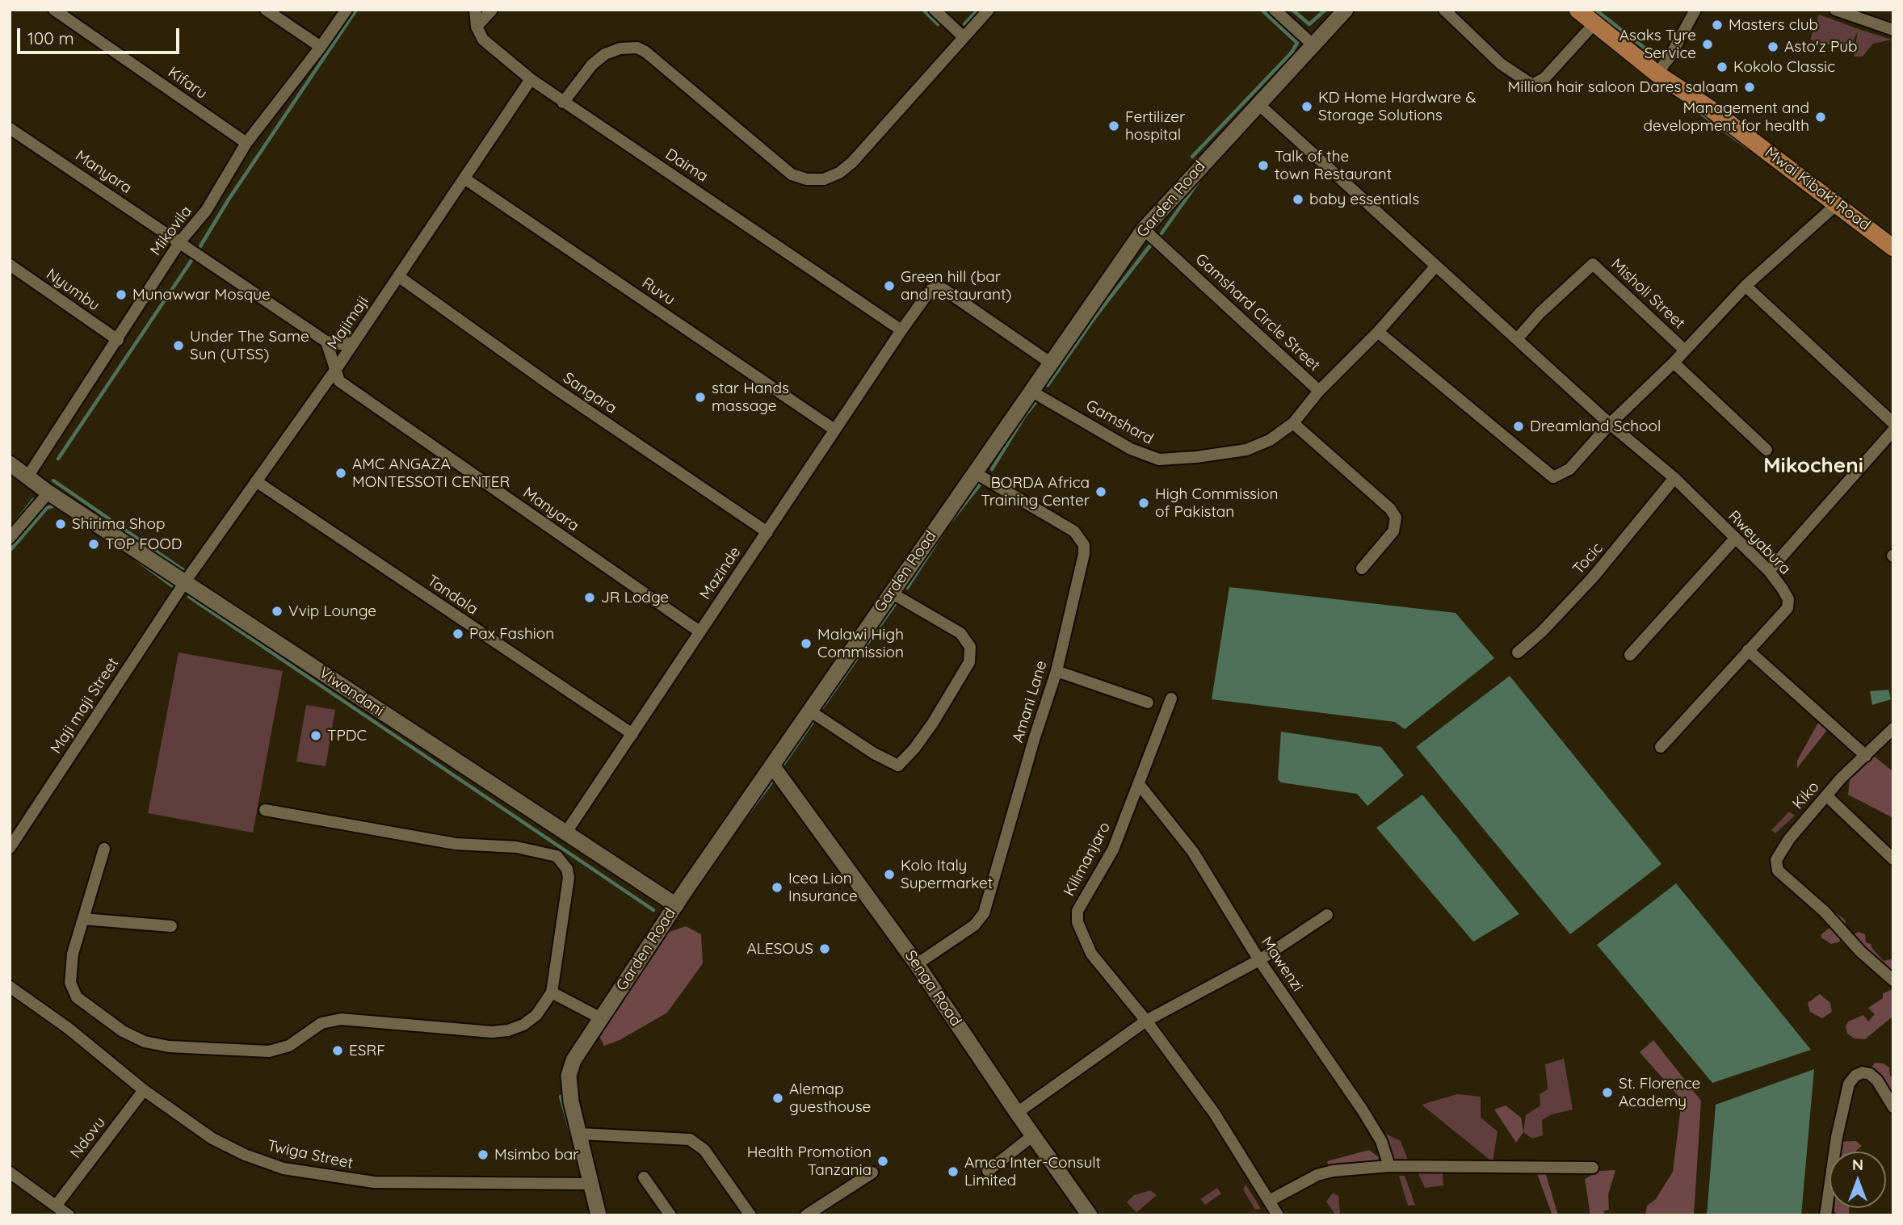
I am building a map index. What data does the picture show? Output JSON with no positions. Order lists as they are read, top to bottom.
{
  "streets": {
    "main road": ["Mwai Kibaki Road"],
    "street": [
      "Kifaru",
      "Daima",
      "Manyara",
      "Garden Road",
      "Mikovila",
      "Nyumbu",
      "Ruvu",
      "Misholi Street",
      "Gamshard Circle Street",
      "Majimaji",
      "Sangara",
      "Gamshard",
      "Rweyabura",
      "Tocic",
      "Mazinde",
      "Tandala",
      "Viwandani",
      "Amani Lane",
      "Maji maji Street",
      "Kiko",
      "Kilimanjaro",
      "Mawenzi",
      "Senga Road",
      "Ndovu",
      "Twiga Street"
    ]
  },
  "crossings": [
    ["Kifaru", "Mikovila"],
    ["Daima", "Majimaji"],
    ["Daima", "Mazinde"],
    ["Manyara", "Mikovila"],
    ["Manyara", "Majimaji"],
    ["Manyara", "Mazinde"],
    ["Garden Road", "Gamshard Circle Street"],
    ["Garden Road", "Gamshard"],
    ["Garden Road", "Rweyabura"],
    ["Garden Road", "Mazinde"],
    ["Garden Road", "Viwandani"],
    ["Garden Road", "Amani Lane"],
    ["Garden Road", "Senga Road"],
    ["Garden Road", "Twiga Street"],
    ["Mikovila", "Nyumbu"],
    ["Mikovila", "Viwandani"],
    ["Ruvu", "Majimaji"],
    ["Ruvu", "Mazinde"],
    ["Misholi Street", "Rweyabura"],
    ["Gamshard Circle Street", "Gamshard"],
    ["Majimaji", "Sangara"],
    ["Majimaji", "Tandala"],
    ["Majimaji", "Viwandani"],
    ["Majimaji", "Maji maji Street"],
    ["Sangara", "Mazinde"],
    ["Rweyabura", "Tocic"],
    ["Mazinde", "Tandala"],
    ["Mazinde", "Viwandani"],
    ["Viwandani", "Maji maji Street"],
    ["Amani Lane", "Senga Road"],
    ["Kilimanjaro", "Mawenzi"],
    ["Ndovu", "Twiga Street"]
  ],
  "districts": ["Mikocheni"],
  "places": [
    "Masters club",
    "Asaks Tyre Service",
    "Asto'z Pub",
    "Kokolo Classic",
    "Million hair saloon Dares salaam",
    "KD Home Hardware & Storage Solutions",
    "Management and development for health",
    "Fertilizer hospital",
    "Talk of the town Restaurant",
    "baby essentials",
    "Green hill (bar and restaurant)",
    "Munawwar Mosque",
    "Under The Same Sun (UTSS)",
    "star Hands massage",
    "Dreamland School",
    "AMC ANGAZA MONTESSOTI CENTER",
    "BORDA Africa Training Center",
    "High Commission of Pakistan",
    "Shirima Shop",
    "TOP FOOD",
    "JR Lodge",
    "Vvip Lounge",
    "Pax Fashion",
    "Malawi High Commission",
    "TPDC",
    "Kolo Italy Supermarket",
    "Icea Lion Insurance",
    "ALESOUS",
    "ESRF",
    "St. Florence Academy",
    "Alemap guesthouse",
    "Msimbo bar",
    "Health Promotion Tanzania",
    "Amca Inter-Consult Limited"
  ],
  "scale_bar": "100 m",
  "north": "top"
}
